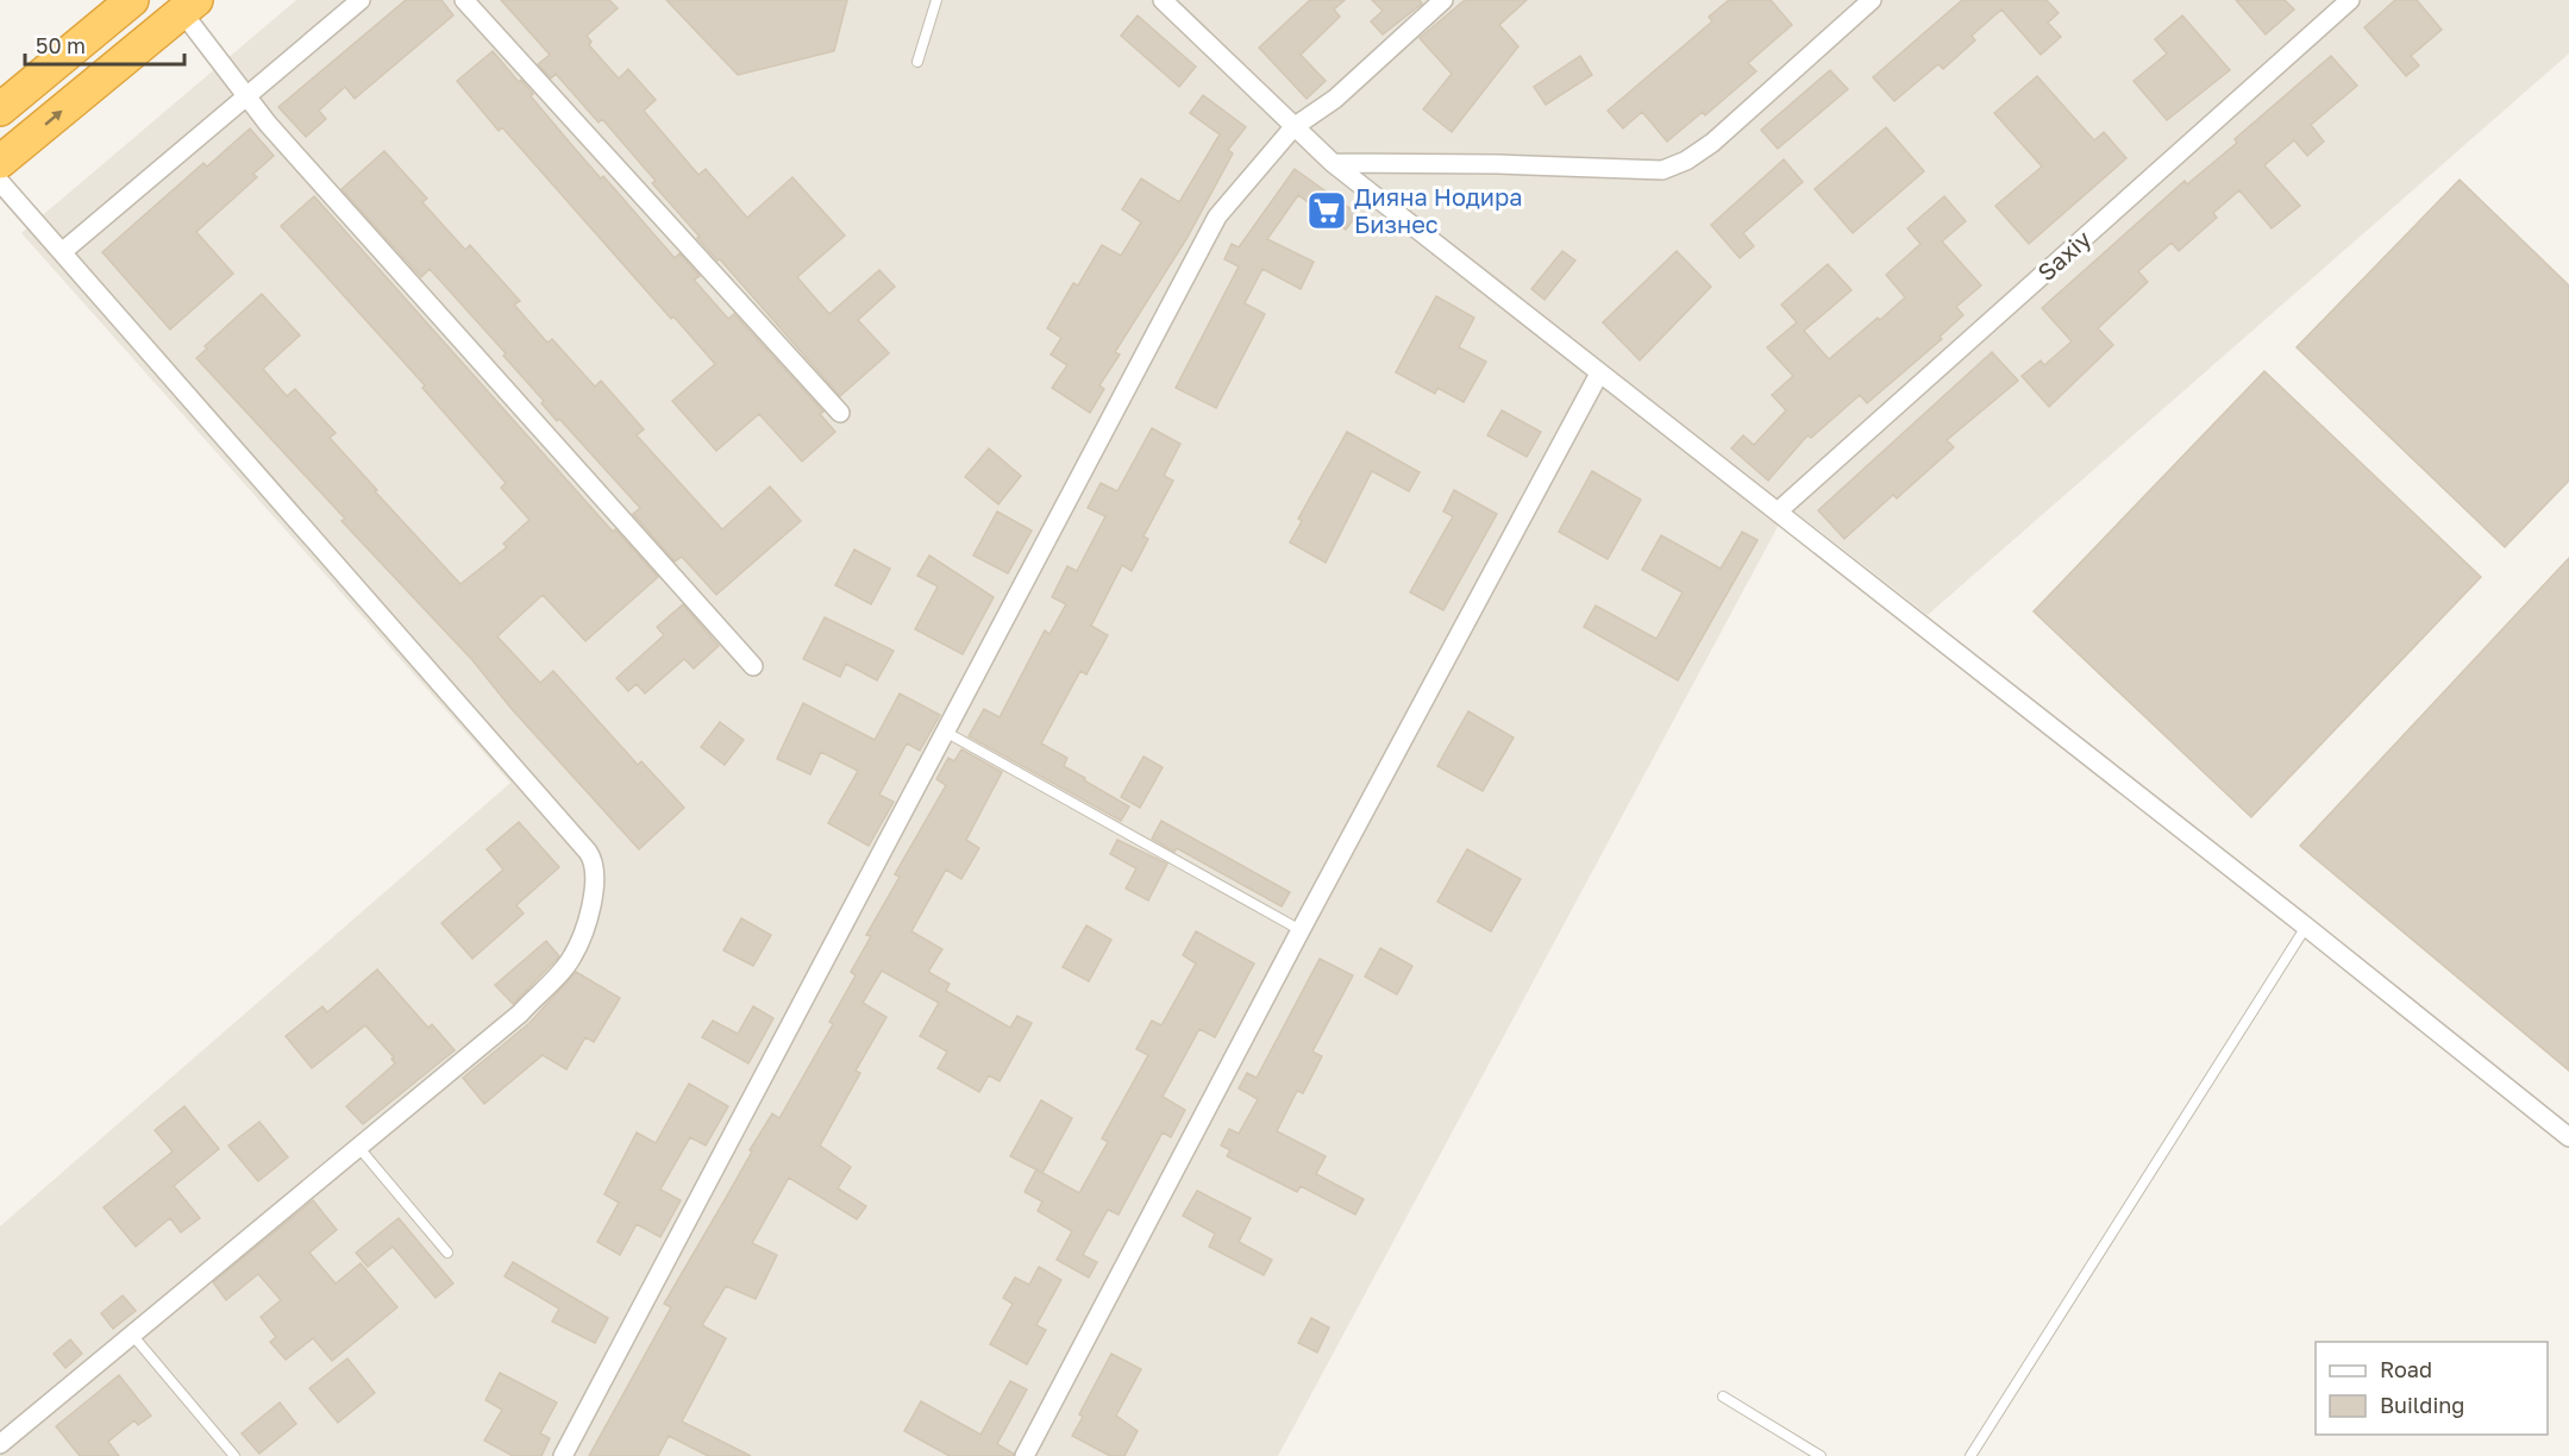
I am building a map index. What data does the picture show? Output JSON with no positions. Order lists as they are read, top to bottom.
{
  "streets": {
    "street": ["Saxiy"]
  },
  "places": {
    "supermarket": ["Дияна Нодира Бизнес"]
  },
  "legend": ["Road", "Building"],
  "scale_bar": "50 m"
}
